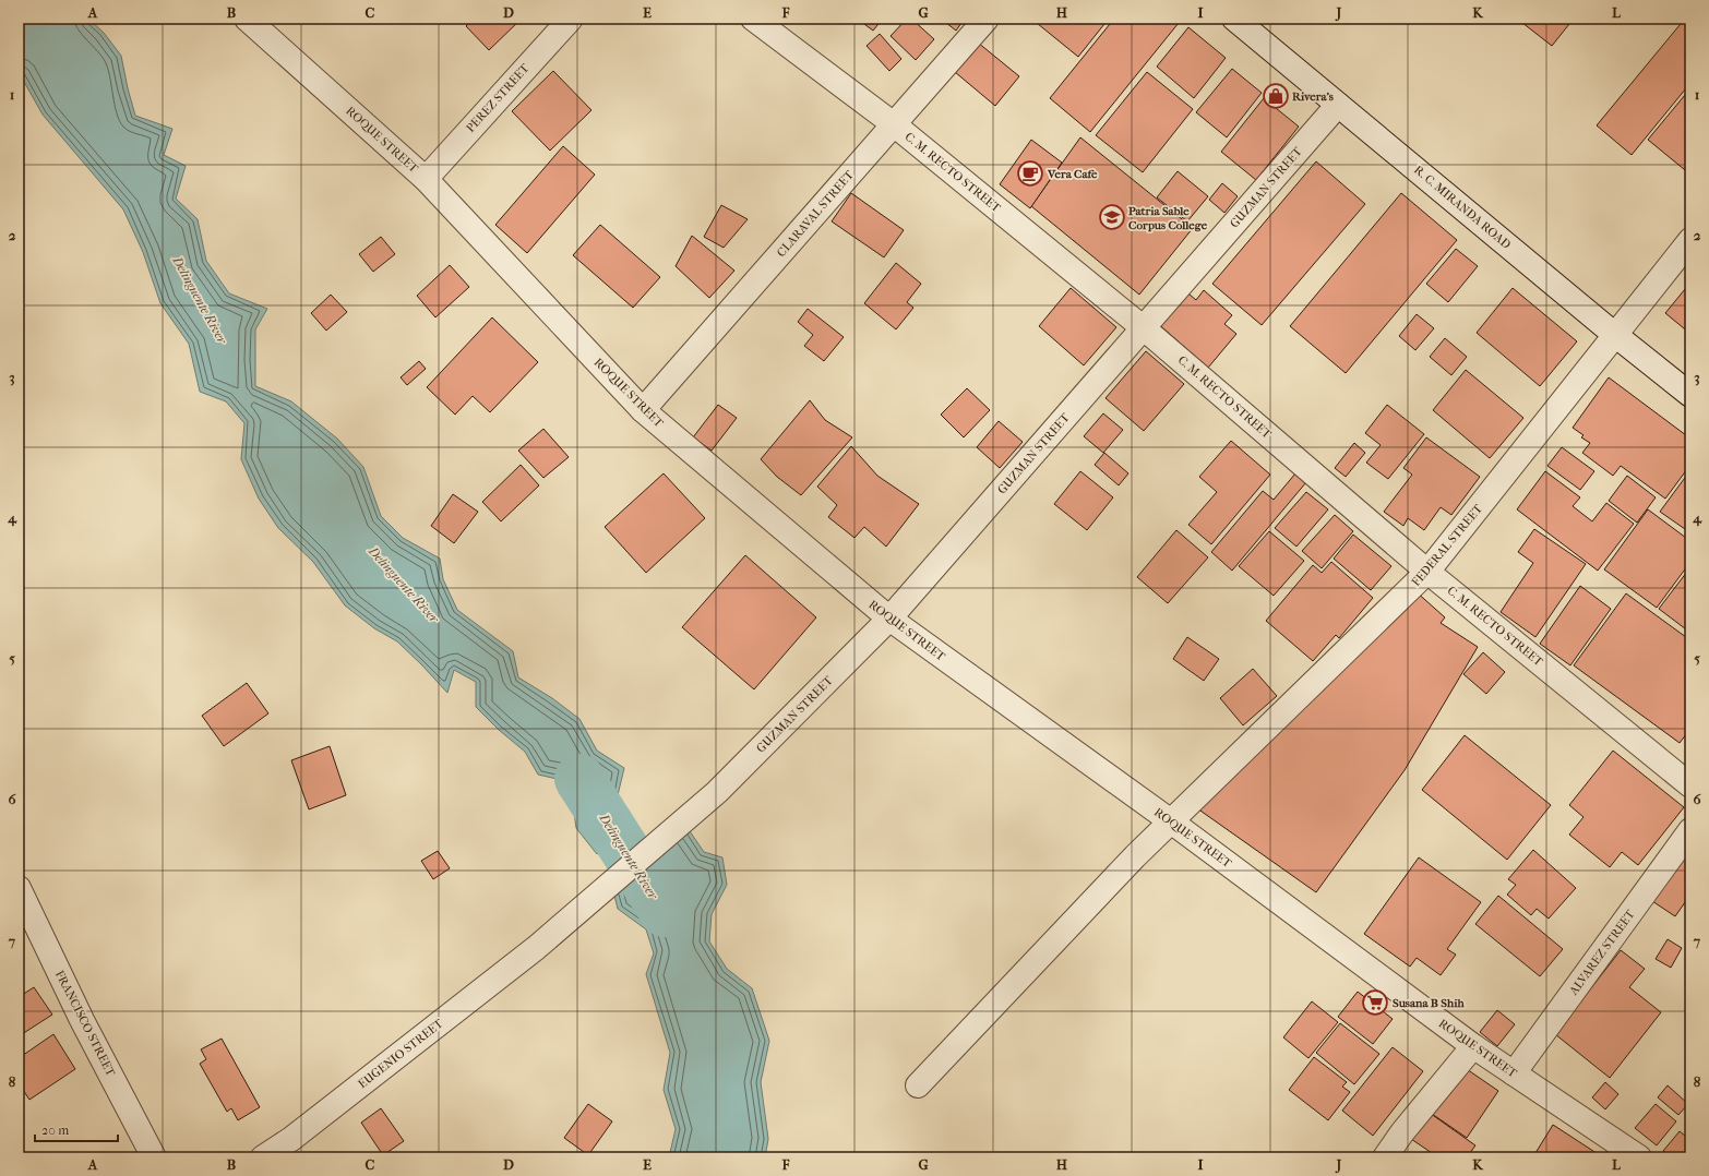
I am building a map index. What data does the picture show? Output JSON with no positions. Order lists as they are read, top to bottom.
{
  "streets": {
    "street": [
      "PEREZ STREET",
      "ROQUE STREET",
      "C. M. RECTO STREET",
      "GUZMAN STREET",
      "R. C. MIRANDA ROAD",
      "CLARAVAL STREET",
      "FEDERAL STREET",
      "ALVAREZ STREET",
      "FRANCISCO STREET",
      "EUGENIO STREET"
    ]
  },
  "crossings": [
    ["PEREZ STREET", "ROQUE STREET"],
    ["ROQUE STREET", "GUZMAN STREET"],
    ["ROQUE STREET", "CLARAVAL STREET"],
    ["ROQUE STREET", "FEDERAL STREET"],
    ["ROQUE STREET", "ALVAREZ STREET"],
    ["C. M. RECTO STREET", "GUZMAN STREET"],
    ["C. M. RECTO STREET", "CLARAVAL STREET"],
    ["C. M. RECTO STREET", "FEDERAL STREET"],
    ["GUZMAN STREET", "R. C. MIRANDA ROAD"],
    ["GUZMAN STREET", "EUGENIO STREET"],
    ["R. C. MIRANDA ROAD", "FEDERAL STREET"]
  ],
  "water": ["Delinguente River"],
  "places": {
    "shop": ["Rivera's"],
    "cafe": ["Vera Cafe"],
    "school or university": ["Patria Sable Corpus College"],
    "supermarket": ["Susana B Shih"]
  },
  "scale_bar": "20 m",
  "grid": {
    "columns": [
      "A",
      "B",
      "C",
      "D",
      "E",
      "F",
      "G",
      "H",
      "I",
      "J",
      "K",
      "L"
    ],
    "rows": [
      "1",
      "2",
      "3",
      "4",
      "5",
      "6",
      "7",
      "8"
    ]
  }
}
